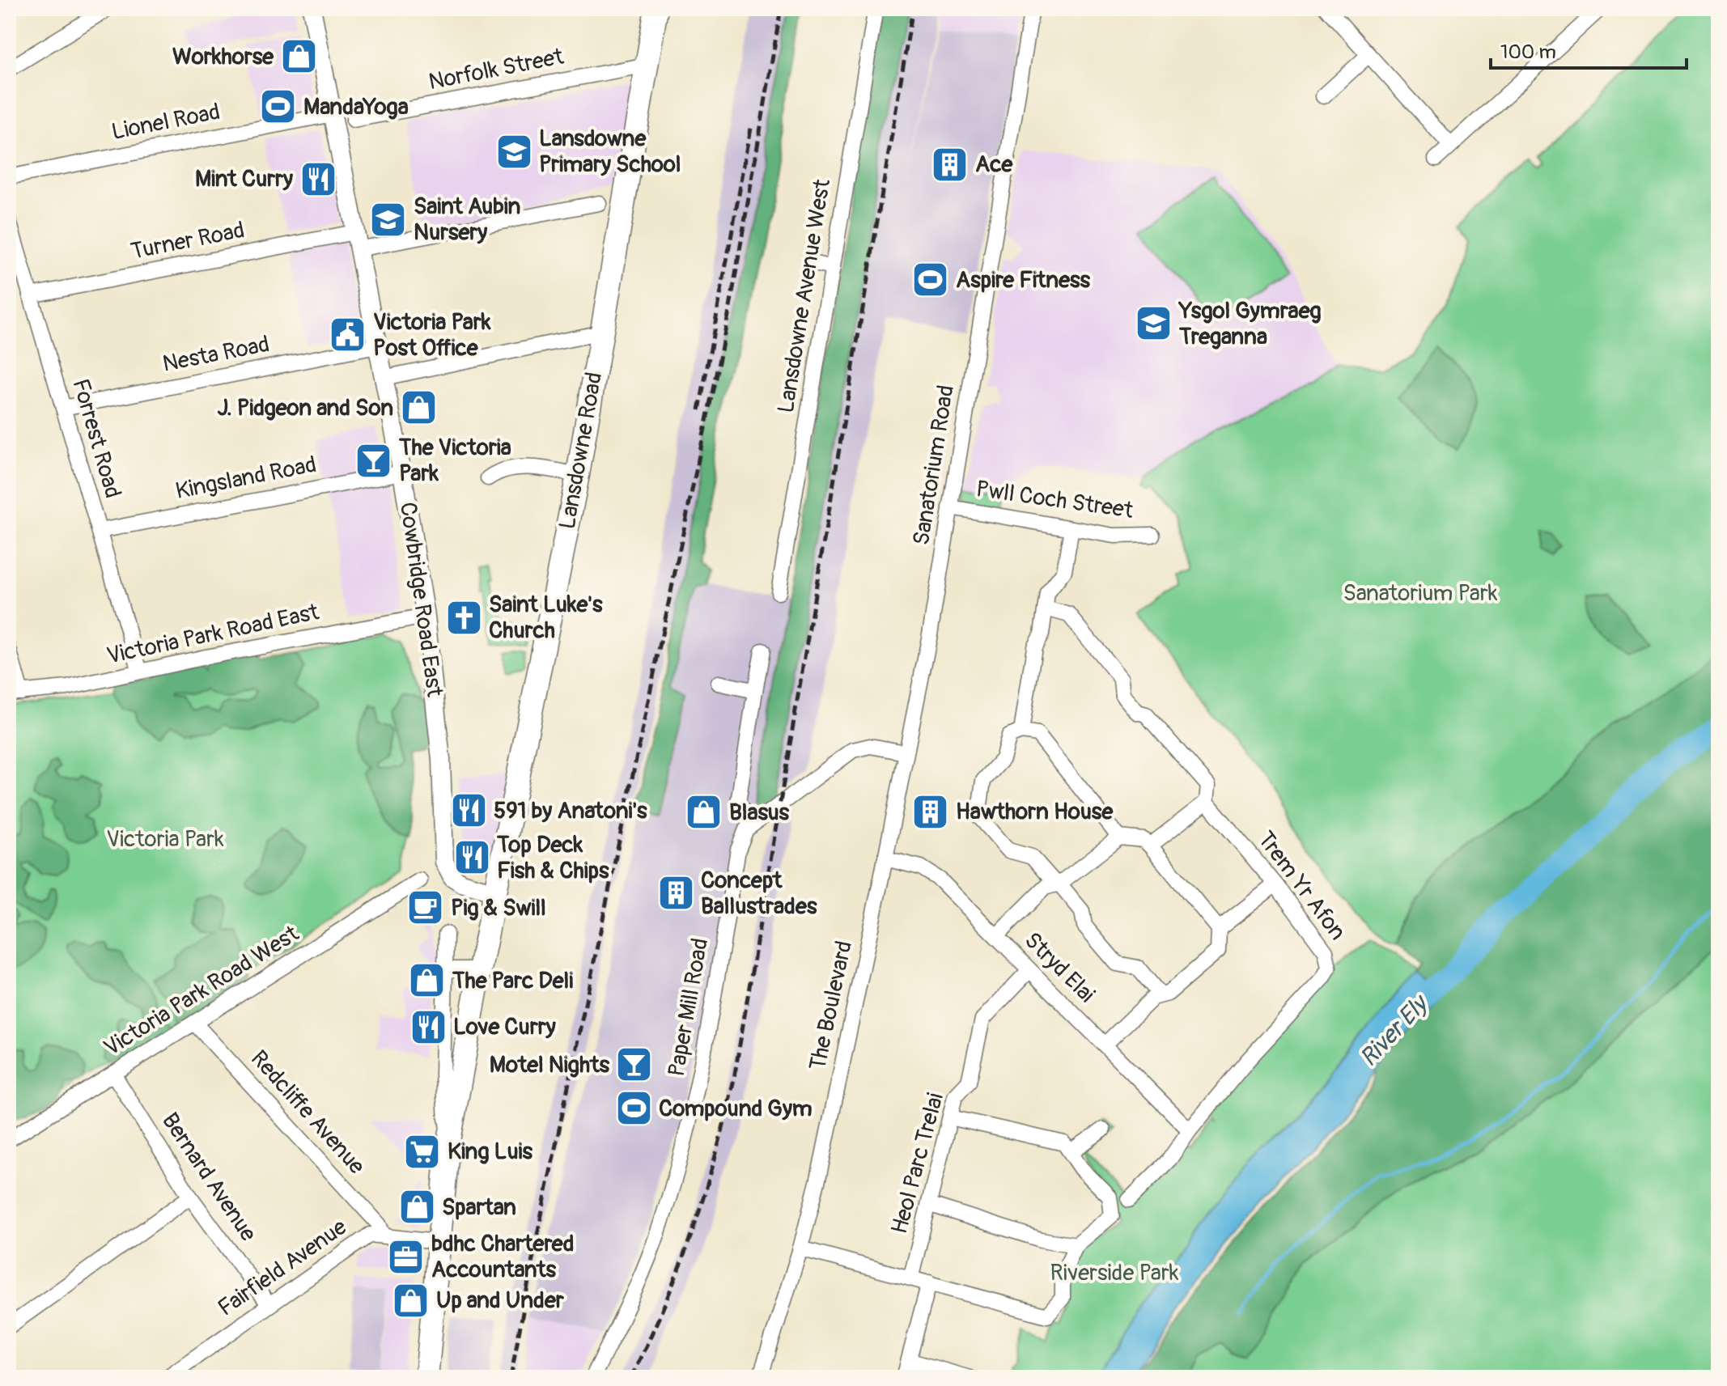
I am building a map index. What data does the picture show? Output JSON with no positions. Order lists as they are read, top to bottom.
{
  "streets": {
    "main road": ["Lansdowne Road"],
    "street": [
      "Norfolk Street",
      "Lionel Road",
      "Turner Road",
      "Lansdowne Avenue West",
      "Nesta Road",
      "Forrest Road",
      "Sanatorium Road",
      "Kingsland Road",
      "Pwll Coch Street",
      "Cowbridge Road East",
      "Victoria Park Road East",
      "Trem Yr Afon",
      "Stryd Elai",
      "Victoria Park Road West",
      "The Boulevard",
      "Paper Mill Road",
      "Redcliffe Avenue",
      "Heol Parc Trelai",
      "Bernard Avenue",
      "Fairfield Avenue"
    ]
  },
  "crossings": [
    ["Norfolk Street", "Lansdowne Road"],
    ["Lionel Road", "Cowbridge Road East"],
    ["Turner Road", "Forrest Road"],
    ["Turner Road", "Cowbridge Road East"],
    ["Nesta Road", "Forrest Road"],
    ["Nesta Road", "Cowbridge Road East"],
    ["Forrest Road", "Kingsland Road"],
    ["Forrest Road", "Victoria Park Road East"],
    ["Lansdowne Road", "Cowbridge Road East"],
    ["Sanatorium Road", "Pwll Coch Street"],
    ["Sanatorium Road", "The Boulevard"],
    ["Kingsland Road", "Cowbridge Road East"],
    ["Cowbridge Road East", "Victoria Park Road East"],
    ["Trem Yr Afon", "Stryd Elai"],
    ["Stryd Elai", "The Boulevard"],
    ["Stryd Elai", "Heol Parc Trelai"],
    ["Victoria Park Road West", "Redcliffe Avenue"],
    ["Victoria Park Road West", "Bernard Avenue"],
    ["Redcliffe Avenue", "Fairfield Avenue"],
    ["Bernard Avenue", "Fairfield Avenue"]
  ],
  "water": ["River Ely"],
  "parks": ["Sanatorium Park", "Victoria Park", "Riverside Park"],
  "places": {
    "shop": [
      "Workhorse",
      "J. Pidgeon and Son",
      "Blasus",
      "The Parc Deli",
      "Spartan",
      "Up and Under"
    ],
    "sports": ["MandaYoga", "Aspire Fitness", "Compound Gym"],
    "school or university": ["Lansdowne Primary School", "Saint Aubin Nursery", "Ysgol Gymraeg Treganna"],
    "building": ["Ace", "Hawthorn House", "Concept Ballustrades"],
    "restaurant": [
      "Mint Curry",
      "591 by Anatoni's",
      "Top Deck Fish & Chips",
      "Love Curry"
    ],
    "public building": ["Victoria Park Post Office"],
    "bar": ["The Victoria Park", "Motel Nights"],
    "church": ["Saint Luke's Church"],
    "cafe": ["Pig & Swill"],
    "supermarket": ["King Luis"],
    "office": ["bdhc Chartered Accountants"]
  },
  "scale_bar": "100 m"
}
